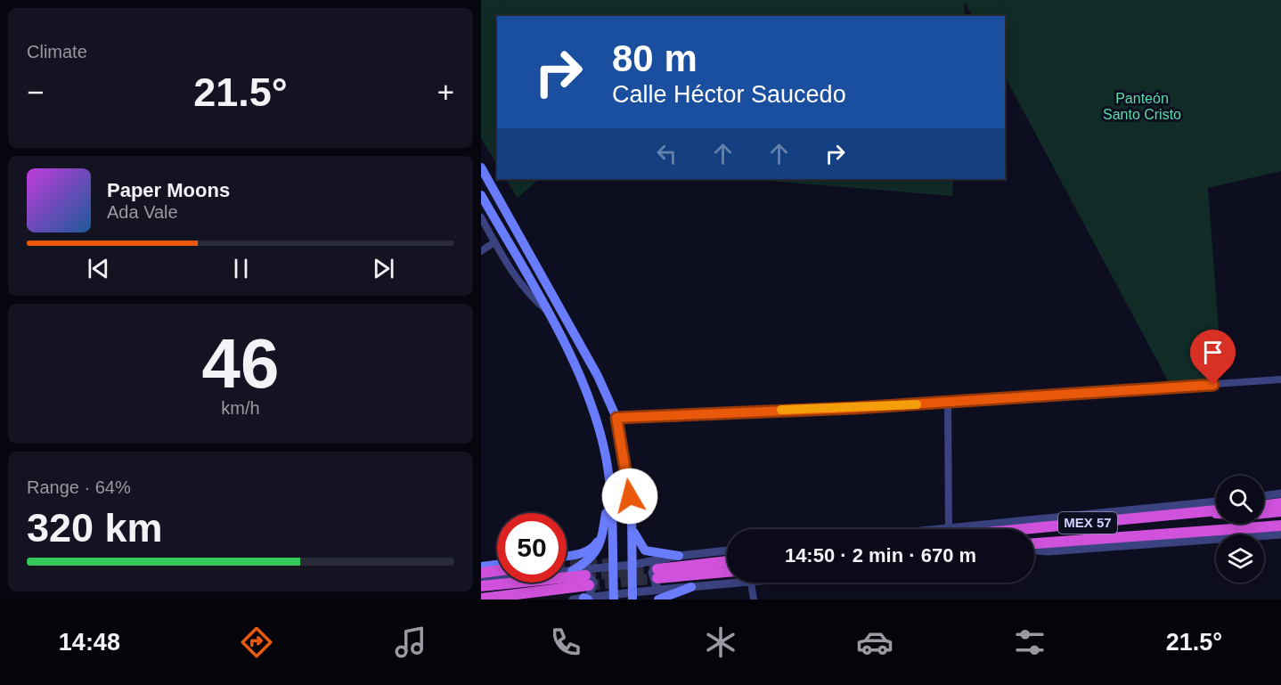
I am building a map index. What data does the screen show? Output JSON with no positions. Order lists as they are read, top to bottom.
{
  "streets": {
    "highway": ["MEX 57"]
  },
  "parks": ["Panteón Santo Cristo"],
  "page": {
    "tile": [
      "Climate",
      ["46", "km/h"],
      ["Range · 64%", "320 km"]
    ],
    "turn": ["80 m", "Calle Héctor Saucedo"],
    "heat": ["−", "21.5°", "+"],
    "song": ["Paper Moons", "Ada Vale"],
    "limit": "50",
    "trip": "14:50 · 2 min · 670 m",
    "tabs": ["14:48", "21.5°"]
  }
}
